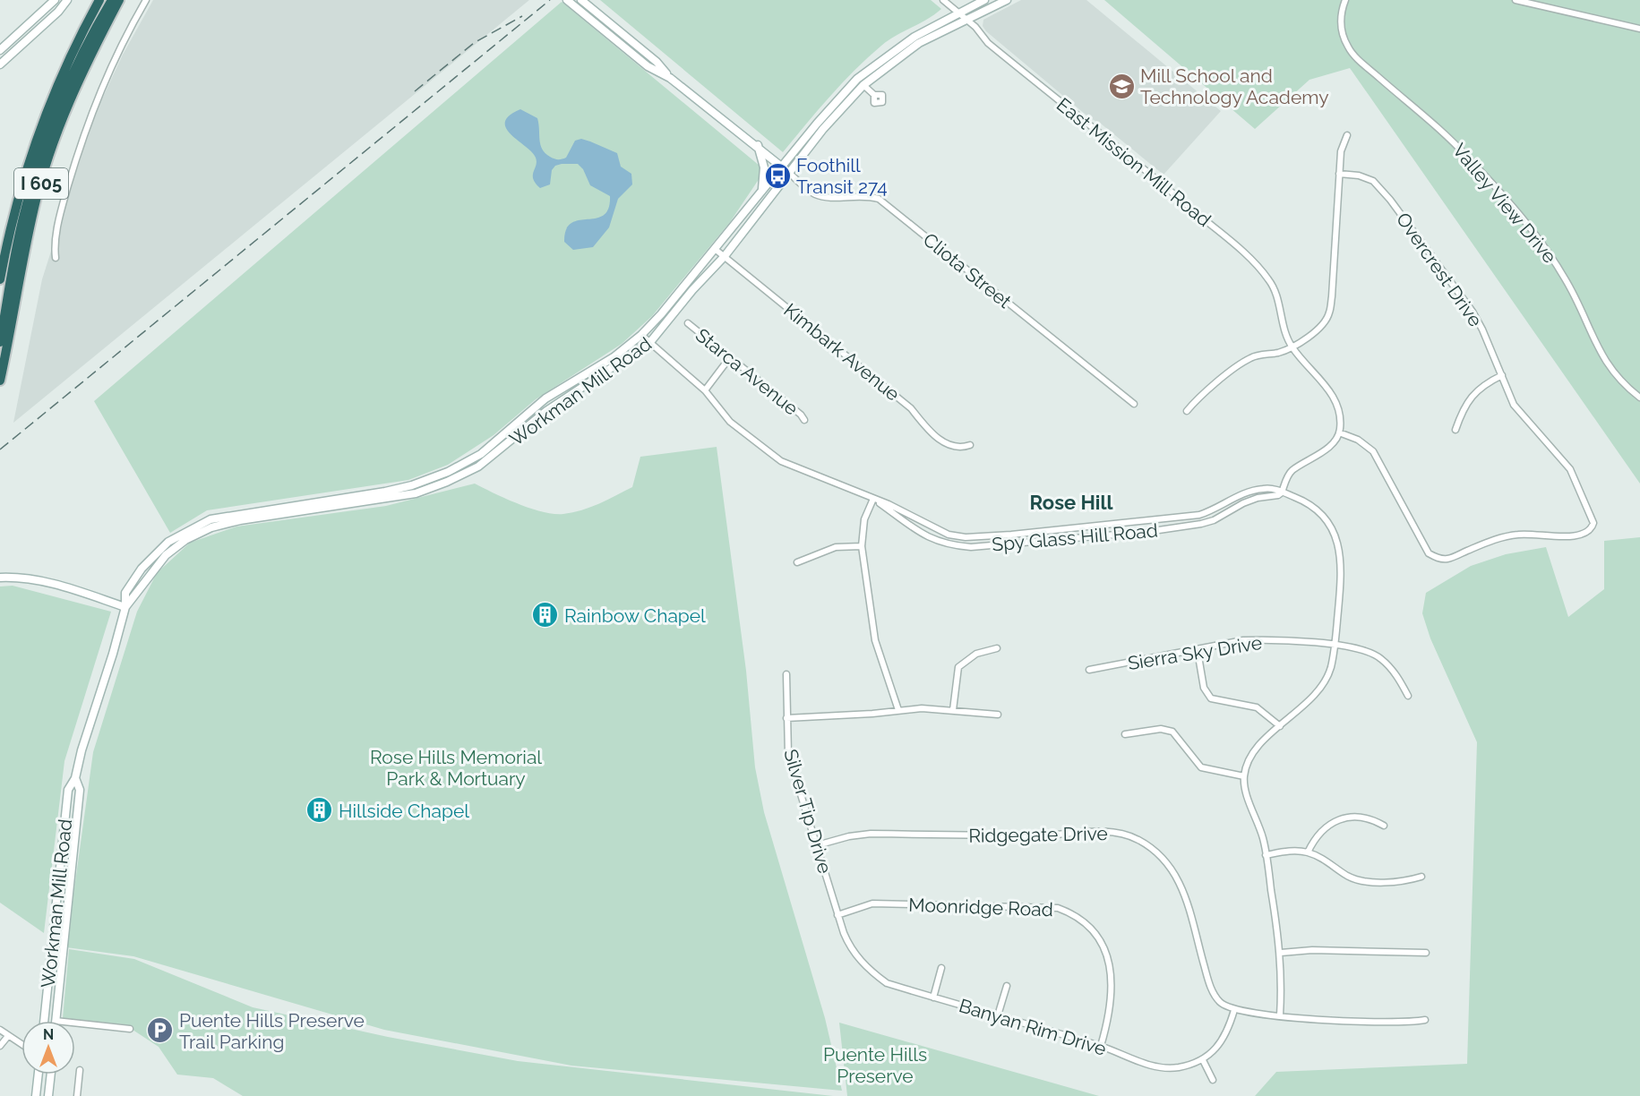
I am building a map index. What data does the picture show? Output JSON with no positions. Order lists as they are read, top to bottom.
{
  "streets": {
    "highway": ["I 605"],
    "main road": ["Workman Mill Road"],
    "street": [
      "East Mission Mill Road",
      "Valley View Drive",
      "Overcrest Drive",
      "Cliota Street",
      "Kimbark Avenue",
      "Starca Avenue",
      "Spy Glass Hill Road",
      "Sierra Sky Drive",
      "Silver Tip Drive",
      "Ridgegate Drive",
      "Moonridge Road",
      "Banyan Rim Drive"
    ]
  },
  "crossings": [
    ["East Mission Mill Road", "Overcrest Drive"],
    ["East Mission Mill Road", "Workman Mill Road"],
    ["Cliota Street", "Workman Mill Road"],
    ["Kimbark Avenue", "Workman Mill Road"],
    ["Workman Mill Road", "Spy Glass Hill Road"],
    ["Spy Glass Hill Road", "Sierra Sky Drive"],
    ["Silver Tip Drive", "Ridgegate Drive"],
    ["Silver Tip Drive", "Moonridge Road"],
    ["Silver Tip Drive", "Banyan Rim Drive"],
    ["Moonridge Road", "Banyan Rim Drive"]
  ],
  "districts": ["Rose Hill"],
  "parks": ["Rose Hills Memorial Park & Mortuary", "Puente Hills Preserve"],
  "places": {
    "school or university": ["Mill School and Technology Academy"],
    "bus stop": ["Foothill Transit 274"],
    "building": ["Rainbow Chapel", "Hillside Chapel"],
    "parking": ["Puente Hills Preserve Trail Parking"]
  },
  "north": "top"
}
